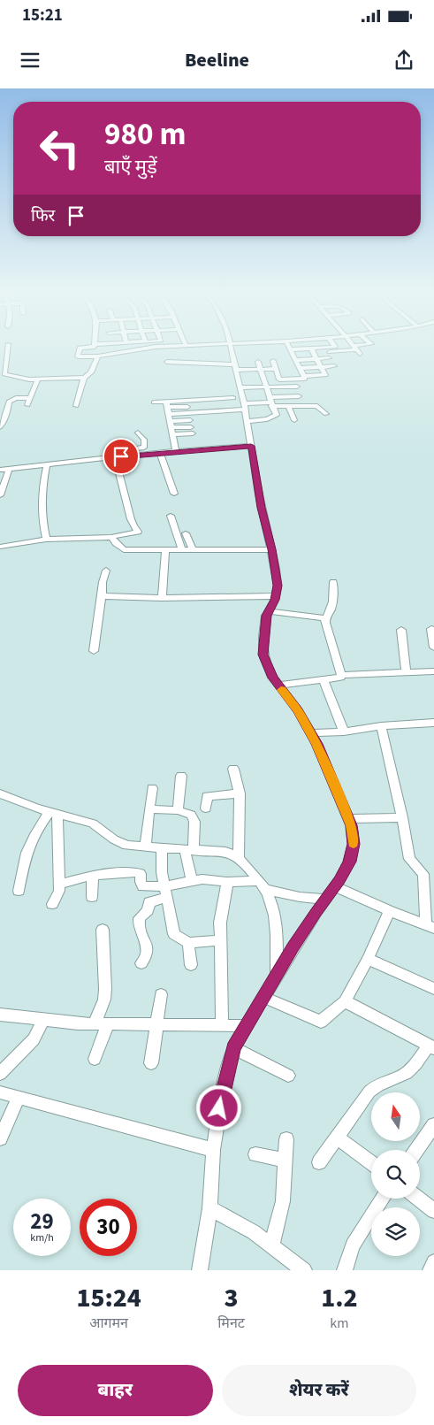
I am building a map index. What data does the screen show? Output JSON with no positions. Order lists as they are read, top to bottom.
{
  "north": "top",
  "page": {
    "status": "15:21",
    "header": "Beeline",
    "turn": ["980 m", "बाएँ मुड़ें"],
    "then": "फिर",
    "speed": "29 km/h",
    "limit": "30",
    "eta": [
      "15:24",
      "आगमन",
      "3",
      "मिनट",
      "1.2",
      "km"
    ],
    "buttons": ["बाहर", "शेयर करें"]
  }
}
